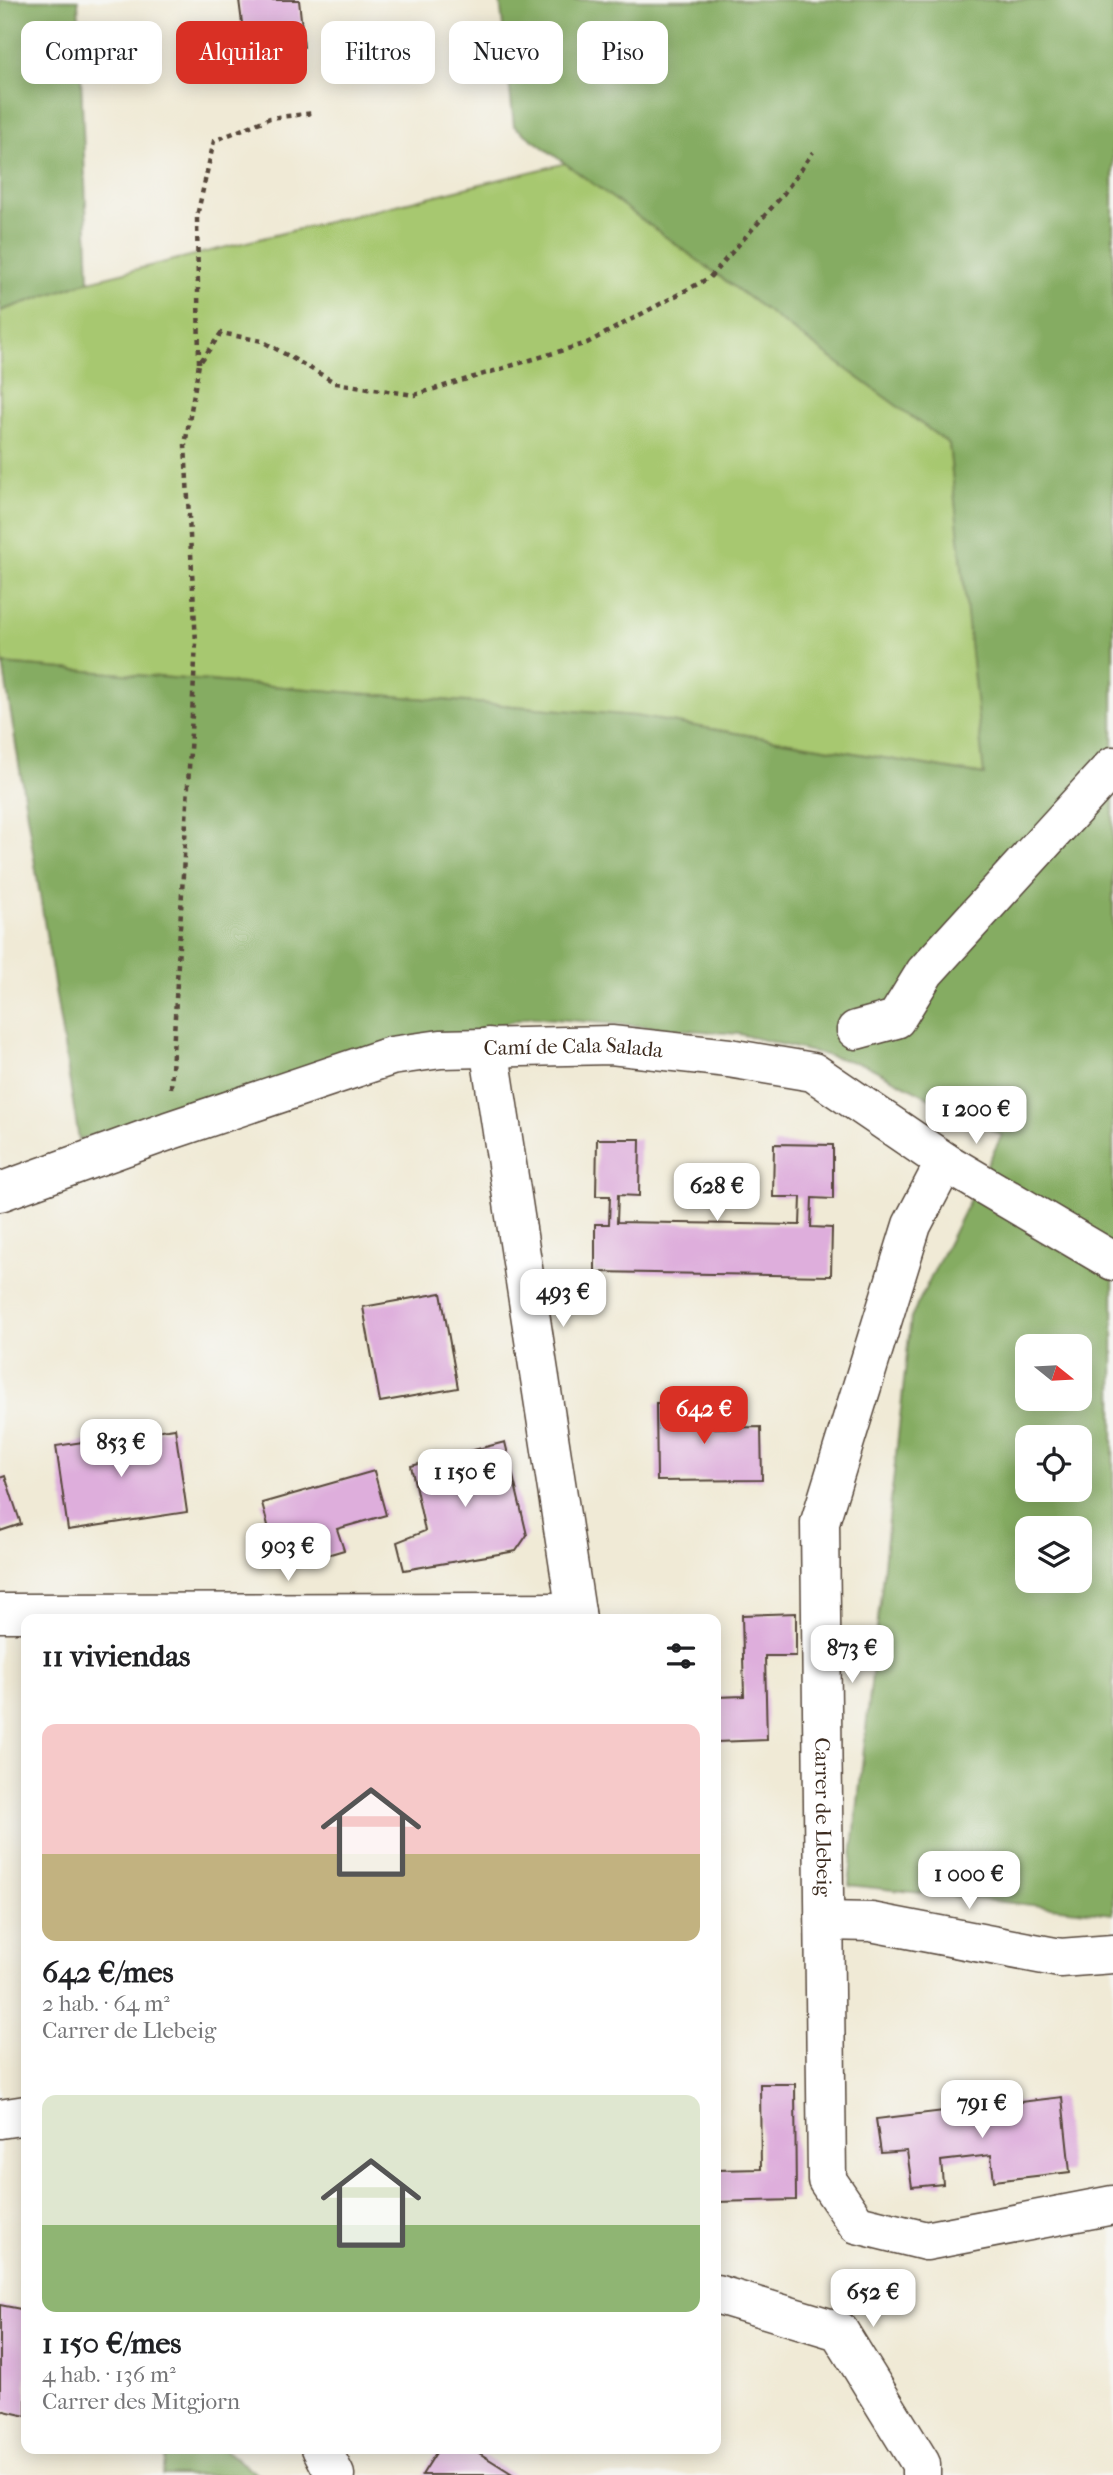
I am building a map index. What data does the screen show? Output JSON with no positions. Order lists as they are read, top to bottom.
{
  "streets": {
    "street": ["Camí de Cala Salada", "Carrer de Llebeig"]
  },
  "crossings": [
    ["Camí de Cala Salada", "Carrer de Llebeig"]
  ],
  "north": "right",
  "page": {
    "chip": [
      "Comprar",
      "Alquilar",
      "Filtros",
      "Nuevo",
      "Piso"
    ],
    "price": [
      "1 200 €",
      "628 €",
      "493 €",
      "642 €",
      "853 €",
      "1 150 €",
      "903 €",
      "873 €",
      "1 000 €",
      "791 €",
      "652 €"
    ],
    "heading": "11 viviendas",
    "list": [
      {
        "name": "642 €/mes",
        "note": "2 hab. · 64 m² · Carrer de Llebeig"
      },
      {
        "name": "1 150 €/mes",
        "note": "4 hab. · 136 m² · Carrer des Mitgjorn"
      }
    ]
  }
}
